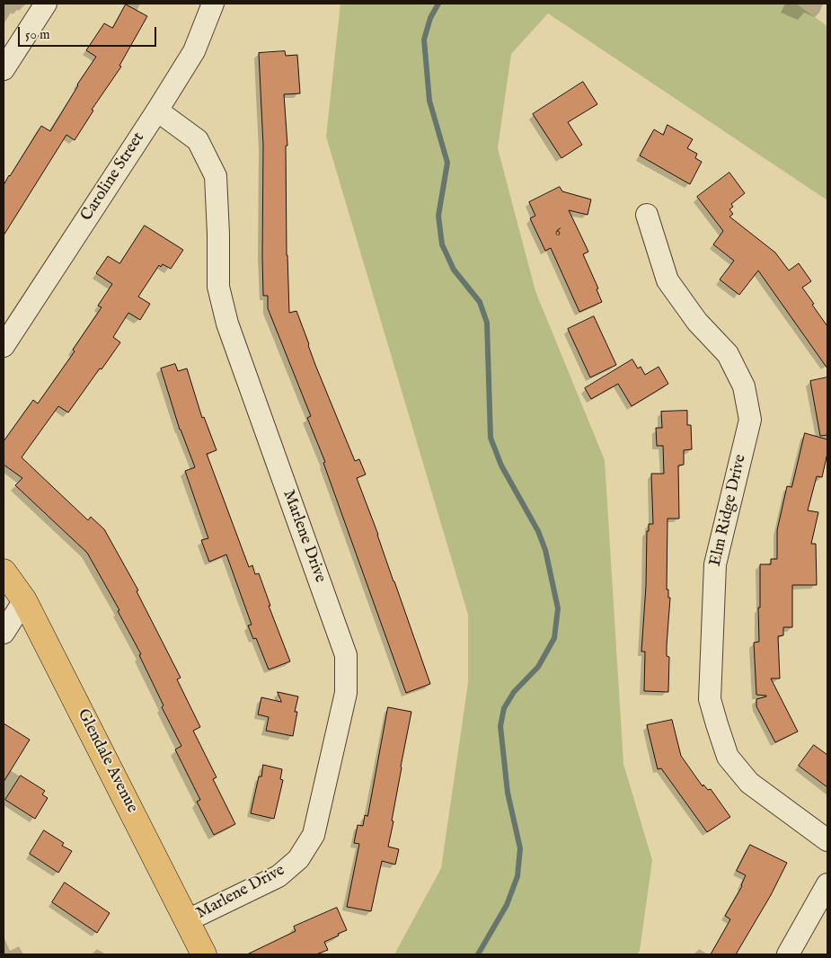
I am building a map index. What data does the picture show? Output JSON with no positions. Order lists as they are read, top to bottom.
{
  "streets": {
    "main road": ["Glendale Avenue"],
    "street": ["Caroline Street", "Elm Ridge Drive", "Marlene Drive"]
  },
  "crossings": [
    ["Caroline Street", "Marlene Drive"],
    ["Marlene Drive", "Glendale Avenue"]
  ],
  "house_numbers": ["6"],
  "scale_bar": "50 m"
}
